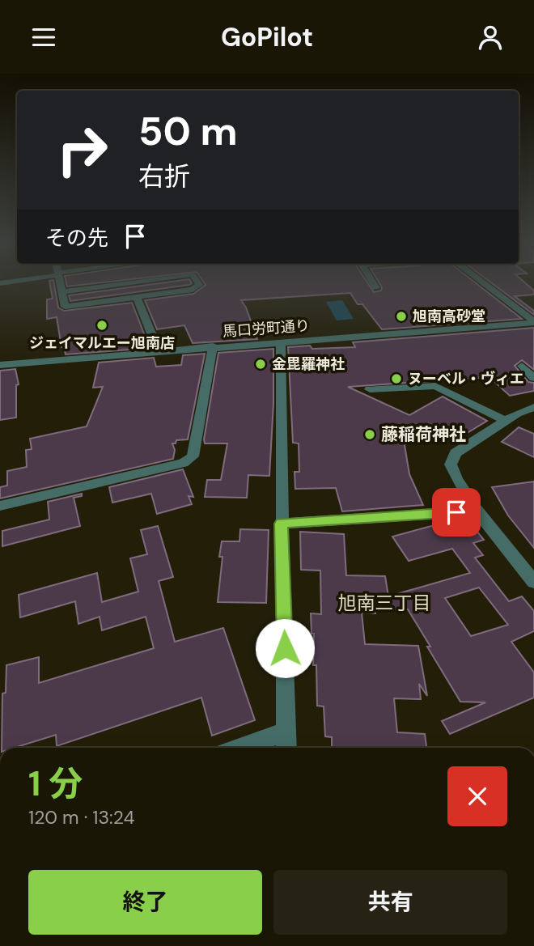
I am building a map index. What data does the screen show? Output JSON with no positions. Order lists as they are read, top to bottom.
{
  "streets": {
    "street": ["馬口労町通り"]
  },
  "districts": ["旭南三丁目"],
  "places": [
    "旭南高砂堂",
    "ジェイマルエー旭南店",
    "金毘羅神社",
    "ヌーベル・ヴィエ",
    "藤稲荷神社"
  ],
  "page": {
    "header": "GoPilot",
    "turn": ["50 m", "右折"],
    "then": "その先",
    "heading": ["1 分", "120 m · 13:24"],
    "buttons": ["終了", "共有"]
  }
}
